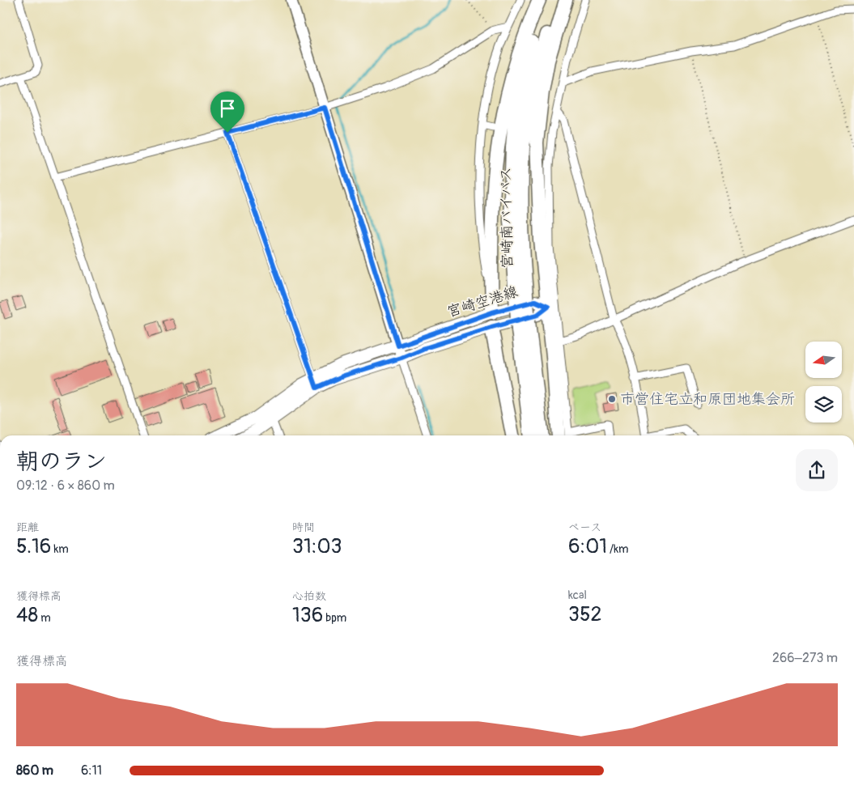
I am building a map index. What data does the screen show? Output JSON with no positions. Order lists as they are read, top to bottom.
{
  "streets": {
    "highway": ["宮崎南バイパス"],
    "main road": ["宮崎空港線"]
  },
  "places": ["市営住宅立和原団地集会所"],
  "north": "left",
  "page": {
    "heading": ["朝のラン", "09:12 · 6 × 860 m"],
    "stats": [
      ["距離", "5.16 km"],
      ["時間", "31:03"],
      ["ペース", "6:01 /km"],
      ["獲得標高", "48 m"],
      ["心拍数", "136 bpm"],
      ["kcal", "352"]
    ],
    "chart": ["獲得標高", "266–273 m"],
    "list": [
      {
        "name": "860 m",
        "note": "6:11"
      }
    ]
  }
}
